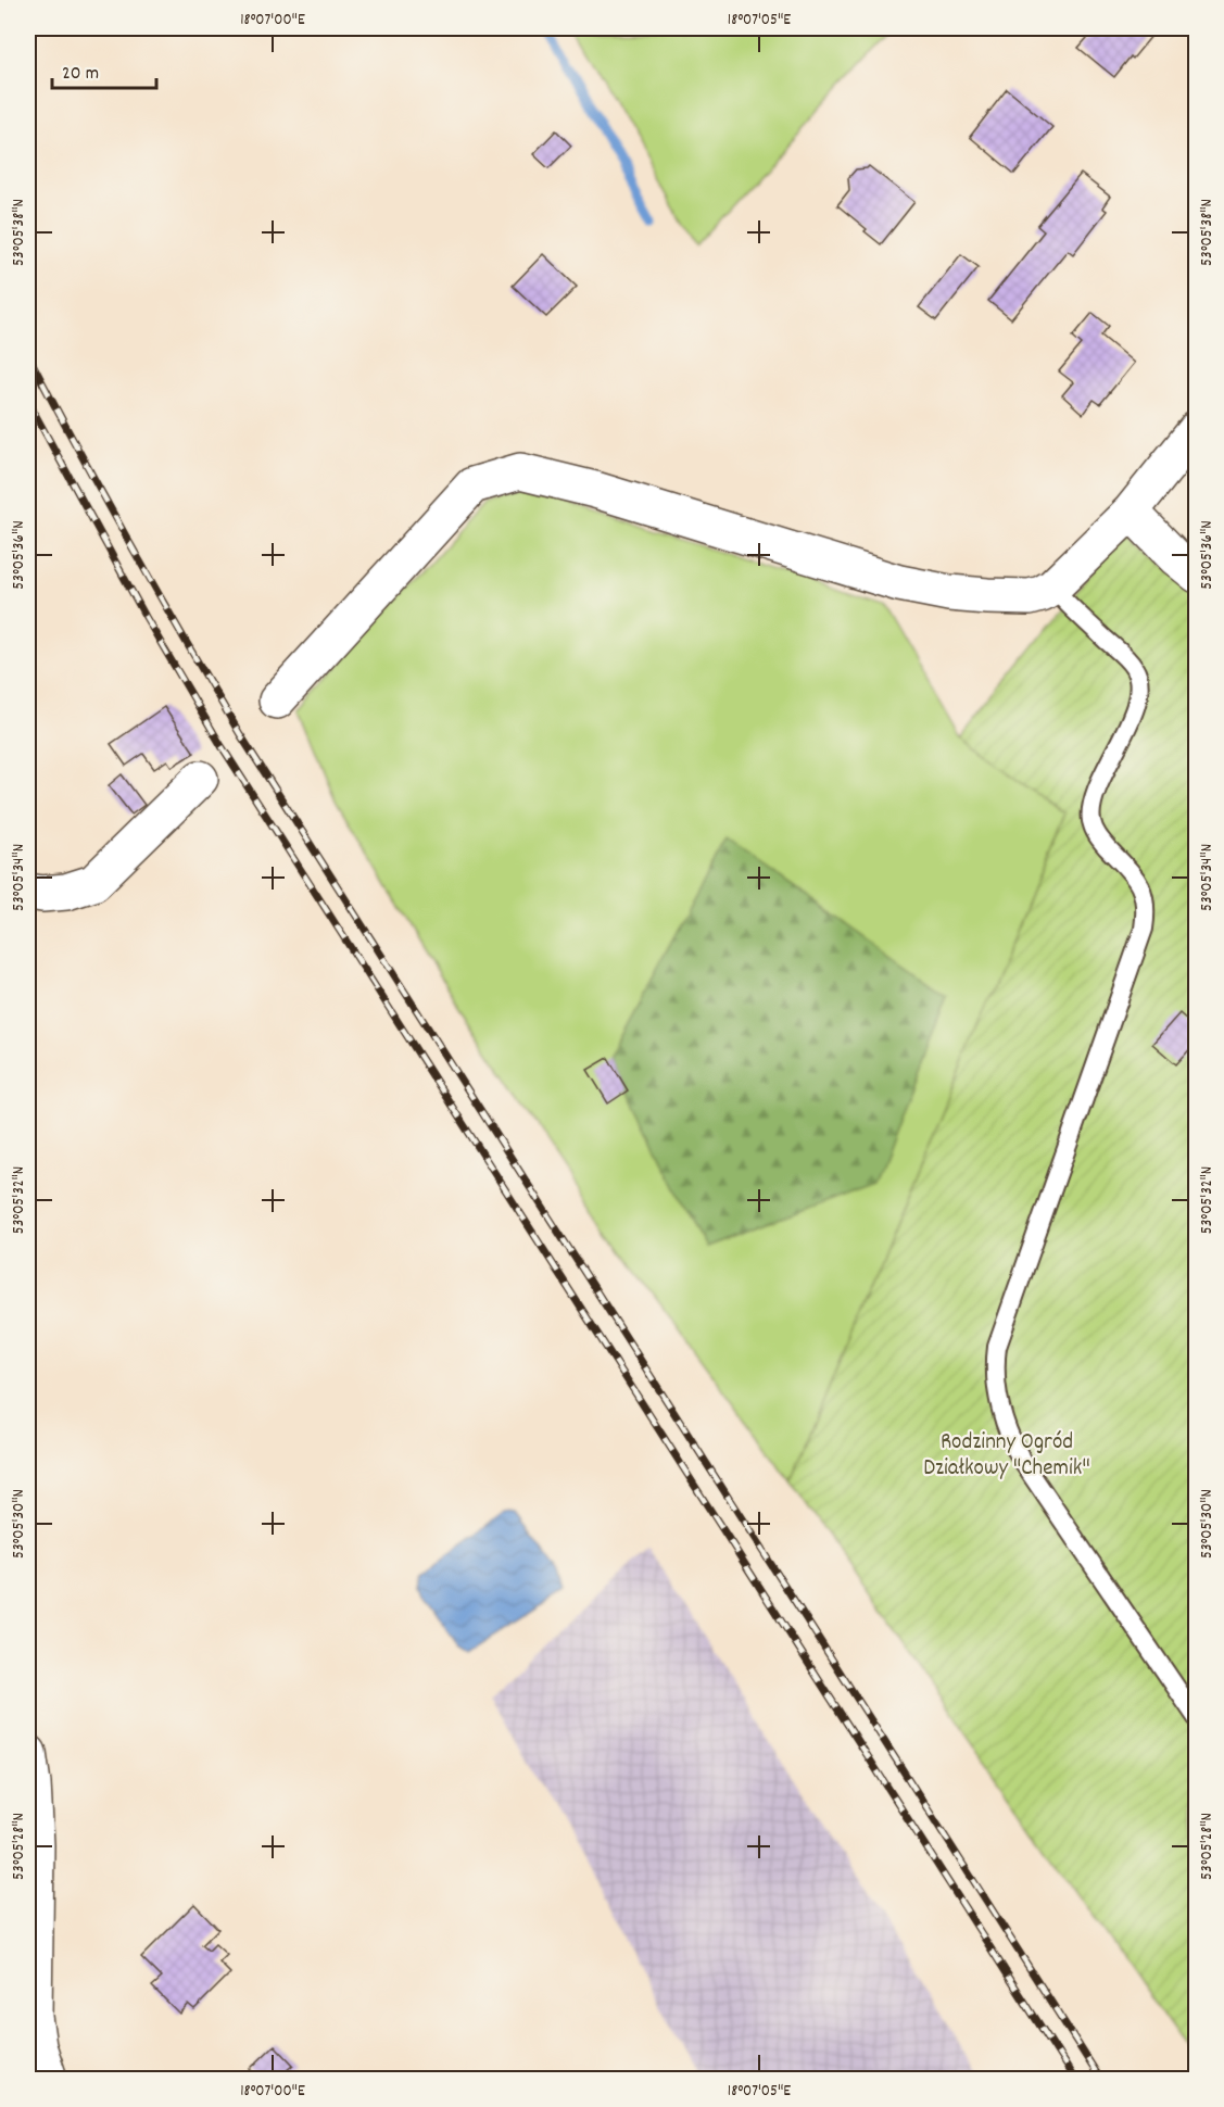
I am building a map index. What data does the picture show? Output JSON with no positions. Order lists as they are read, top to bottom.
{
  "parks": ["Rodzinny Ogród Działkowy \"Chemik\""],
  "scale_bar": "20 m",
  "coordinates": [
    "18°07'00\"E",
    "18°07'05\"E",
    "53°05'38\"N",
    "53°05'36\"N",
    "53°05'34\"N",
    "53°05'32\"N",
    "53°05'30\"N",
    "53°05'28\"N"
  ]
}
